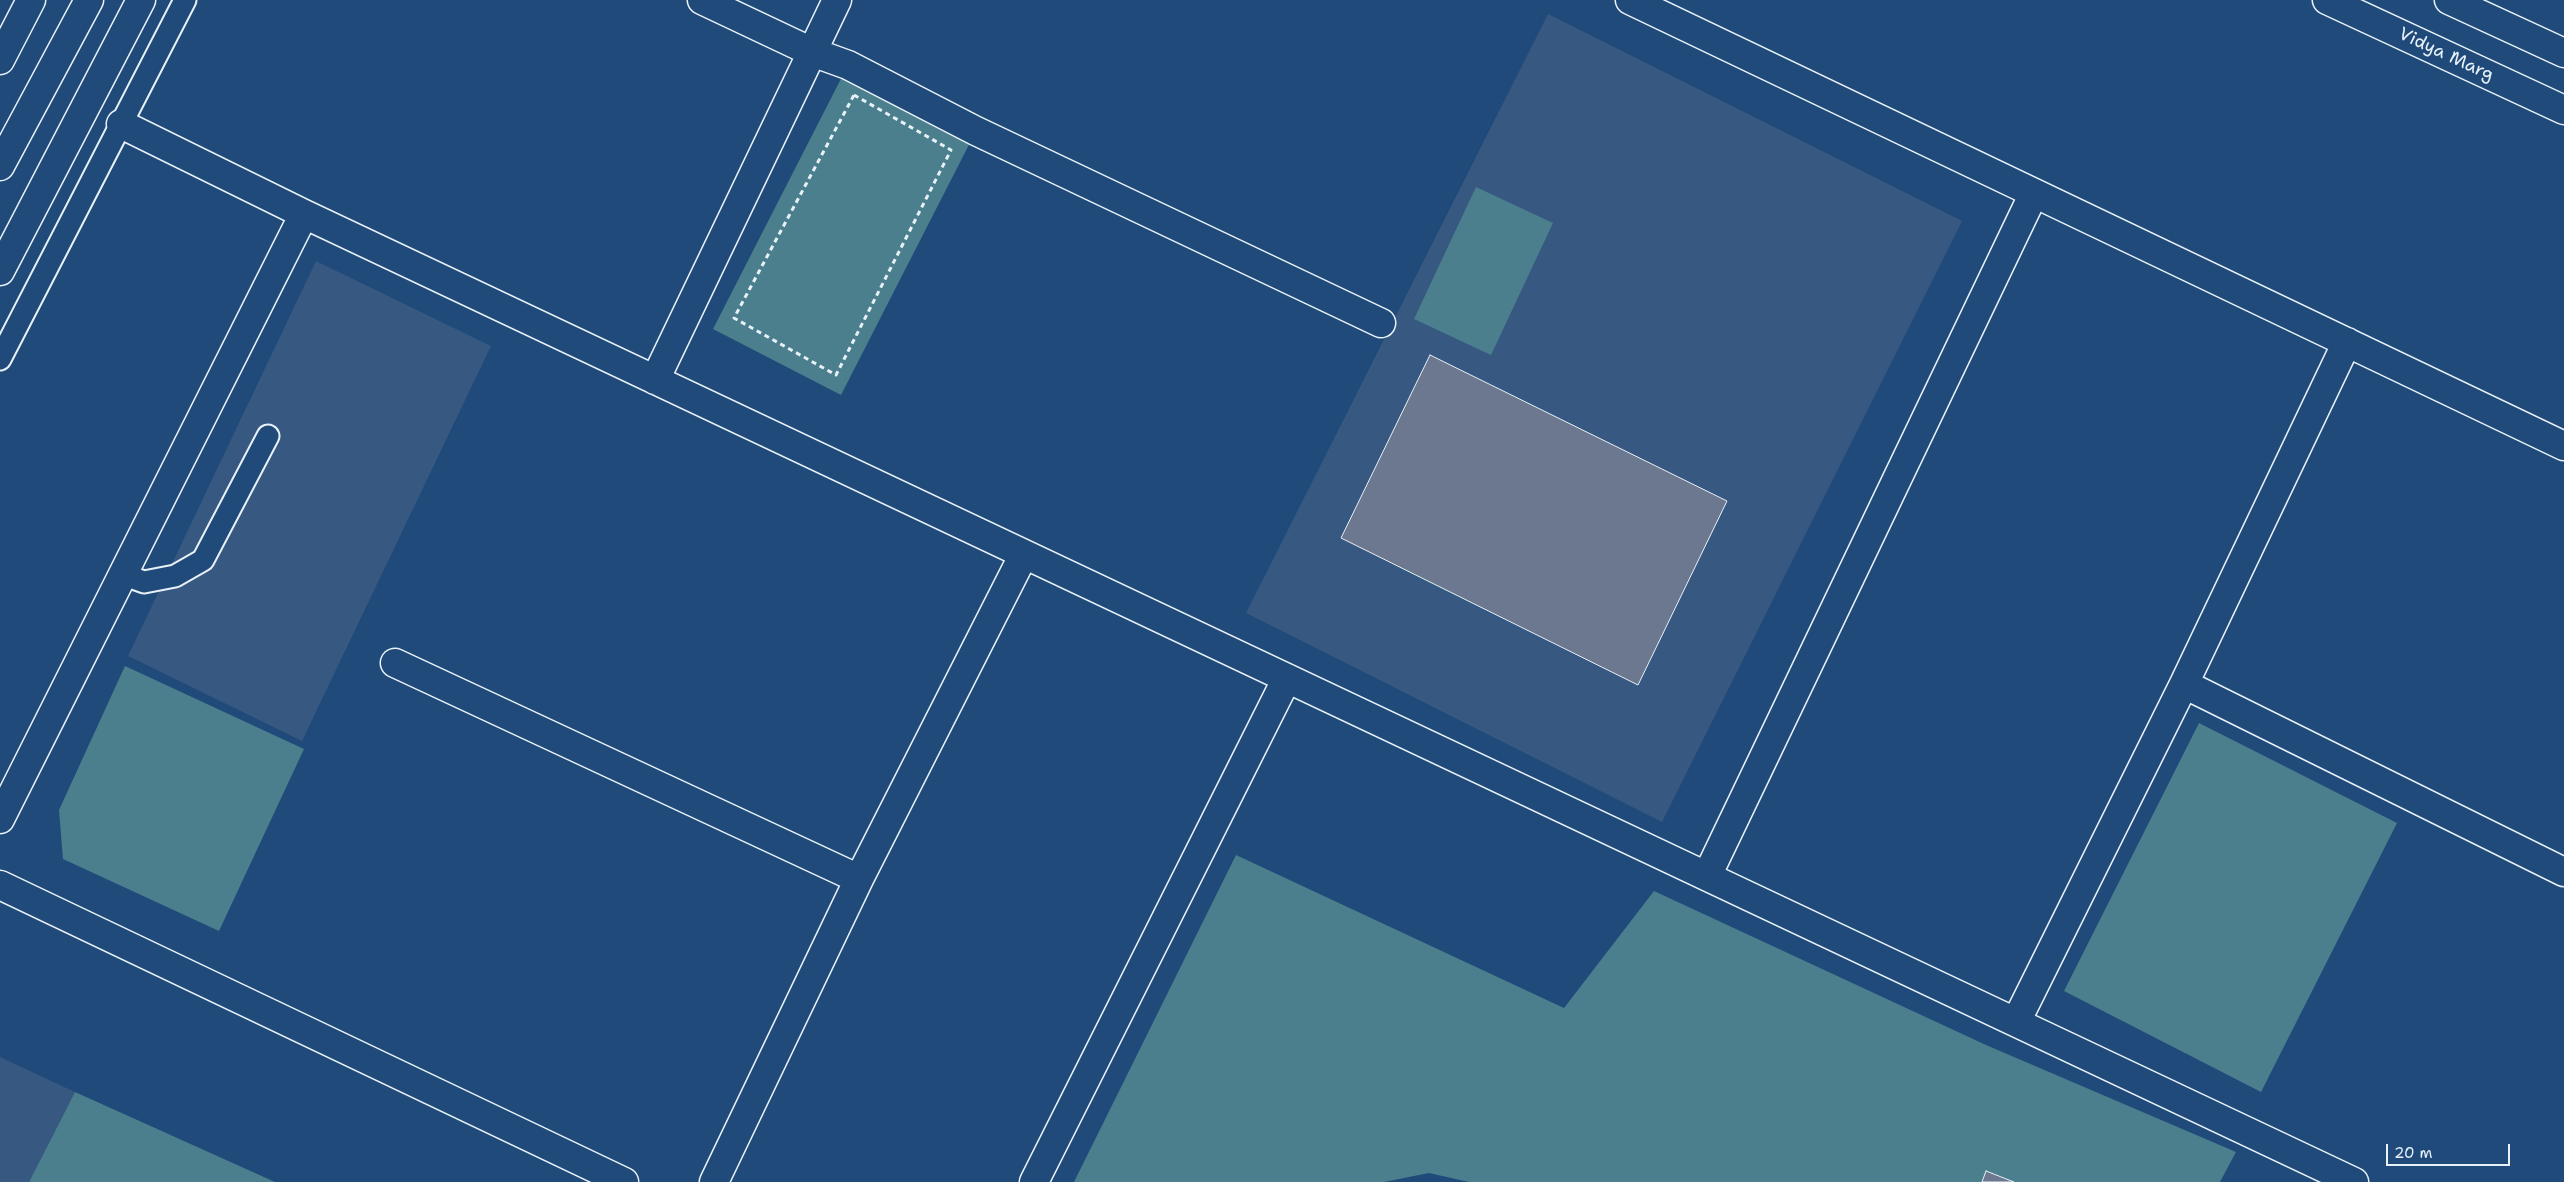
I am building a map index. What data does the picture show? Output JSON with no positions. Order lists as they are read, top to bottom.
{
  "streets": {
    "street": ["Vidya Marg"]
  },
  "scale_bar": "20 m"
}
